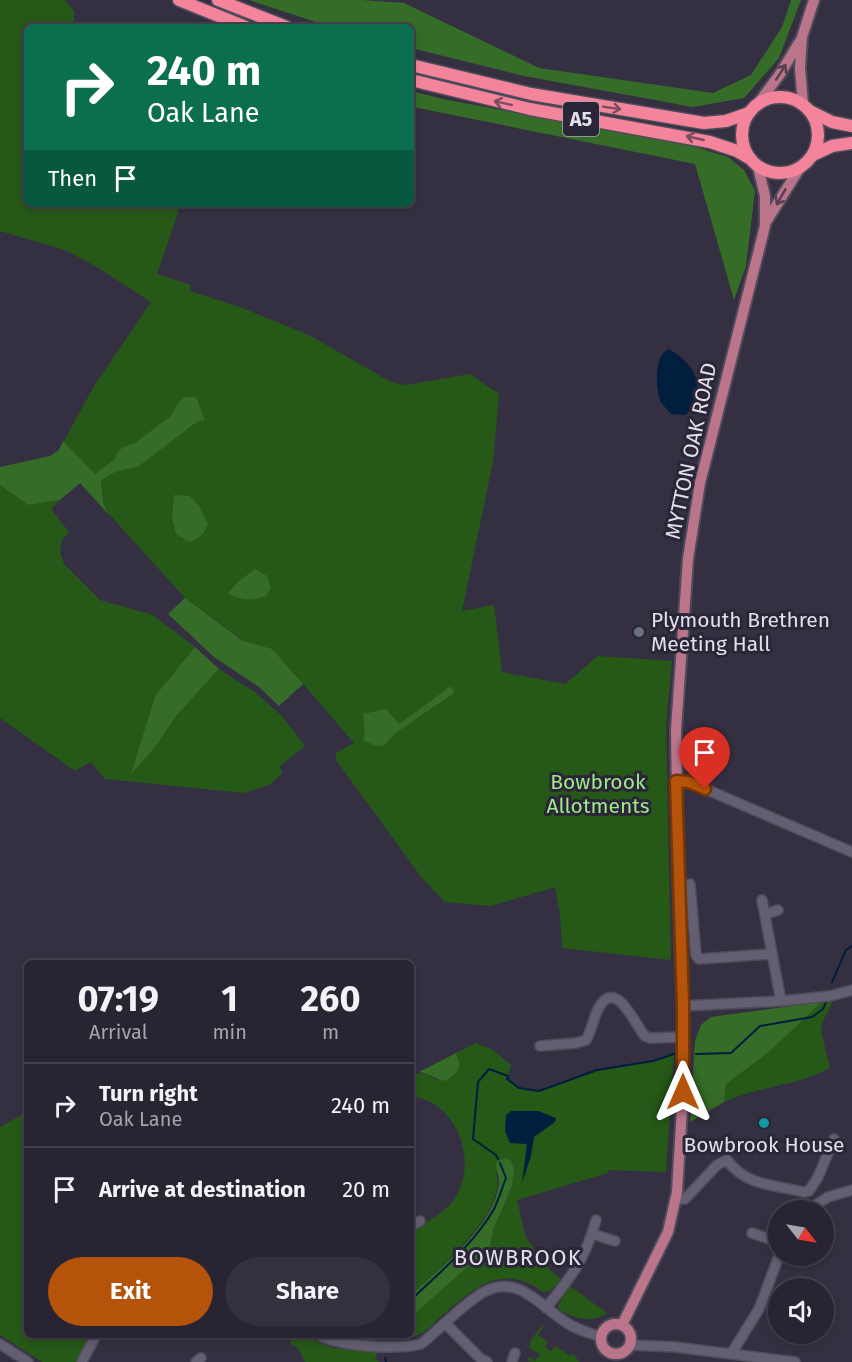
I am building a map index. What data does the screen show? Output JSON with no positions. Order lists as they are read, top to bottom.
{
  "streets": {
    "highway": ["A5"],
    "main road": ["MYTTON OAK ROAD"]
  },
  "crossings": [
    ["A5", "MYTTON OAK ROAD"]
  ],
  "districts": ["BOWBROOK"],
  "parks": ["Bowbrook Allotments"],
  "places": ["Plymouth Brethren Meeting Hall", "Bowbrook House"],
  "north": "bottom right",
  "page": {
    "turn": ["240 m", "Oak Lane"],
    "then": "Then",
    "eta": [
      "07:19",
      "Arrival",
      "1",
      "min",
      "260",
      "m"
    ],
    "list": [
      {
        "name": "Turn right",
        "note": "Oak Lane",
        "value": "240 m"
      },
      {
        "name": "Arrive at destination",
        "value": "20 m"
      }
    ],
    "buttons": ["Exit", "Share"]
  }
}
